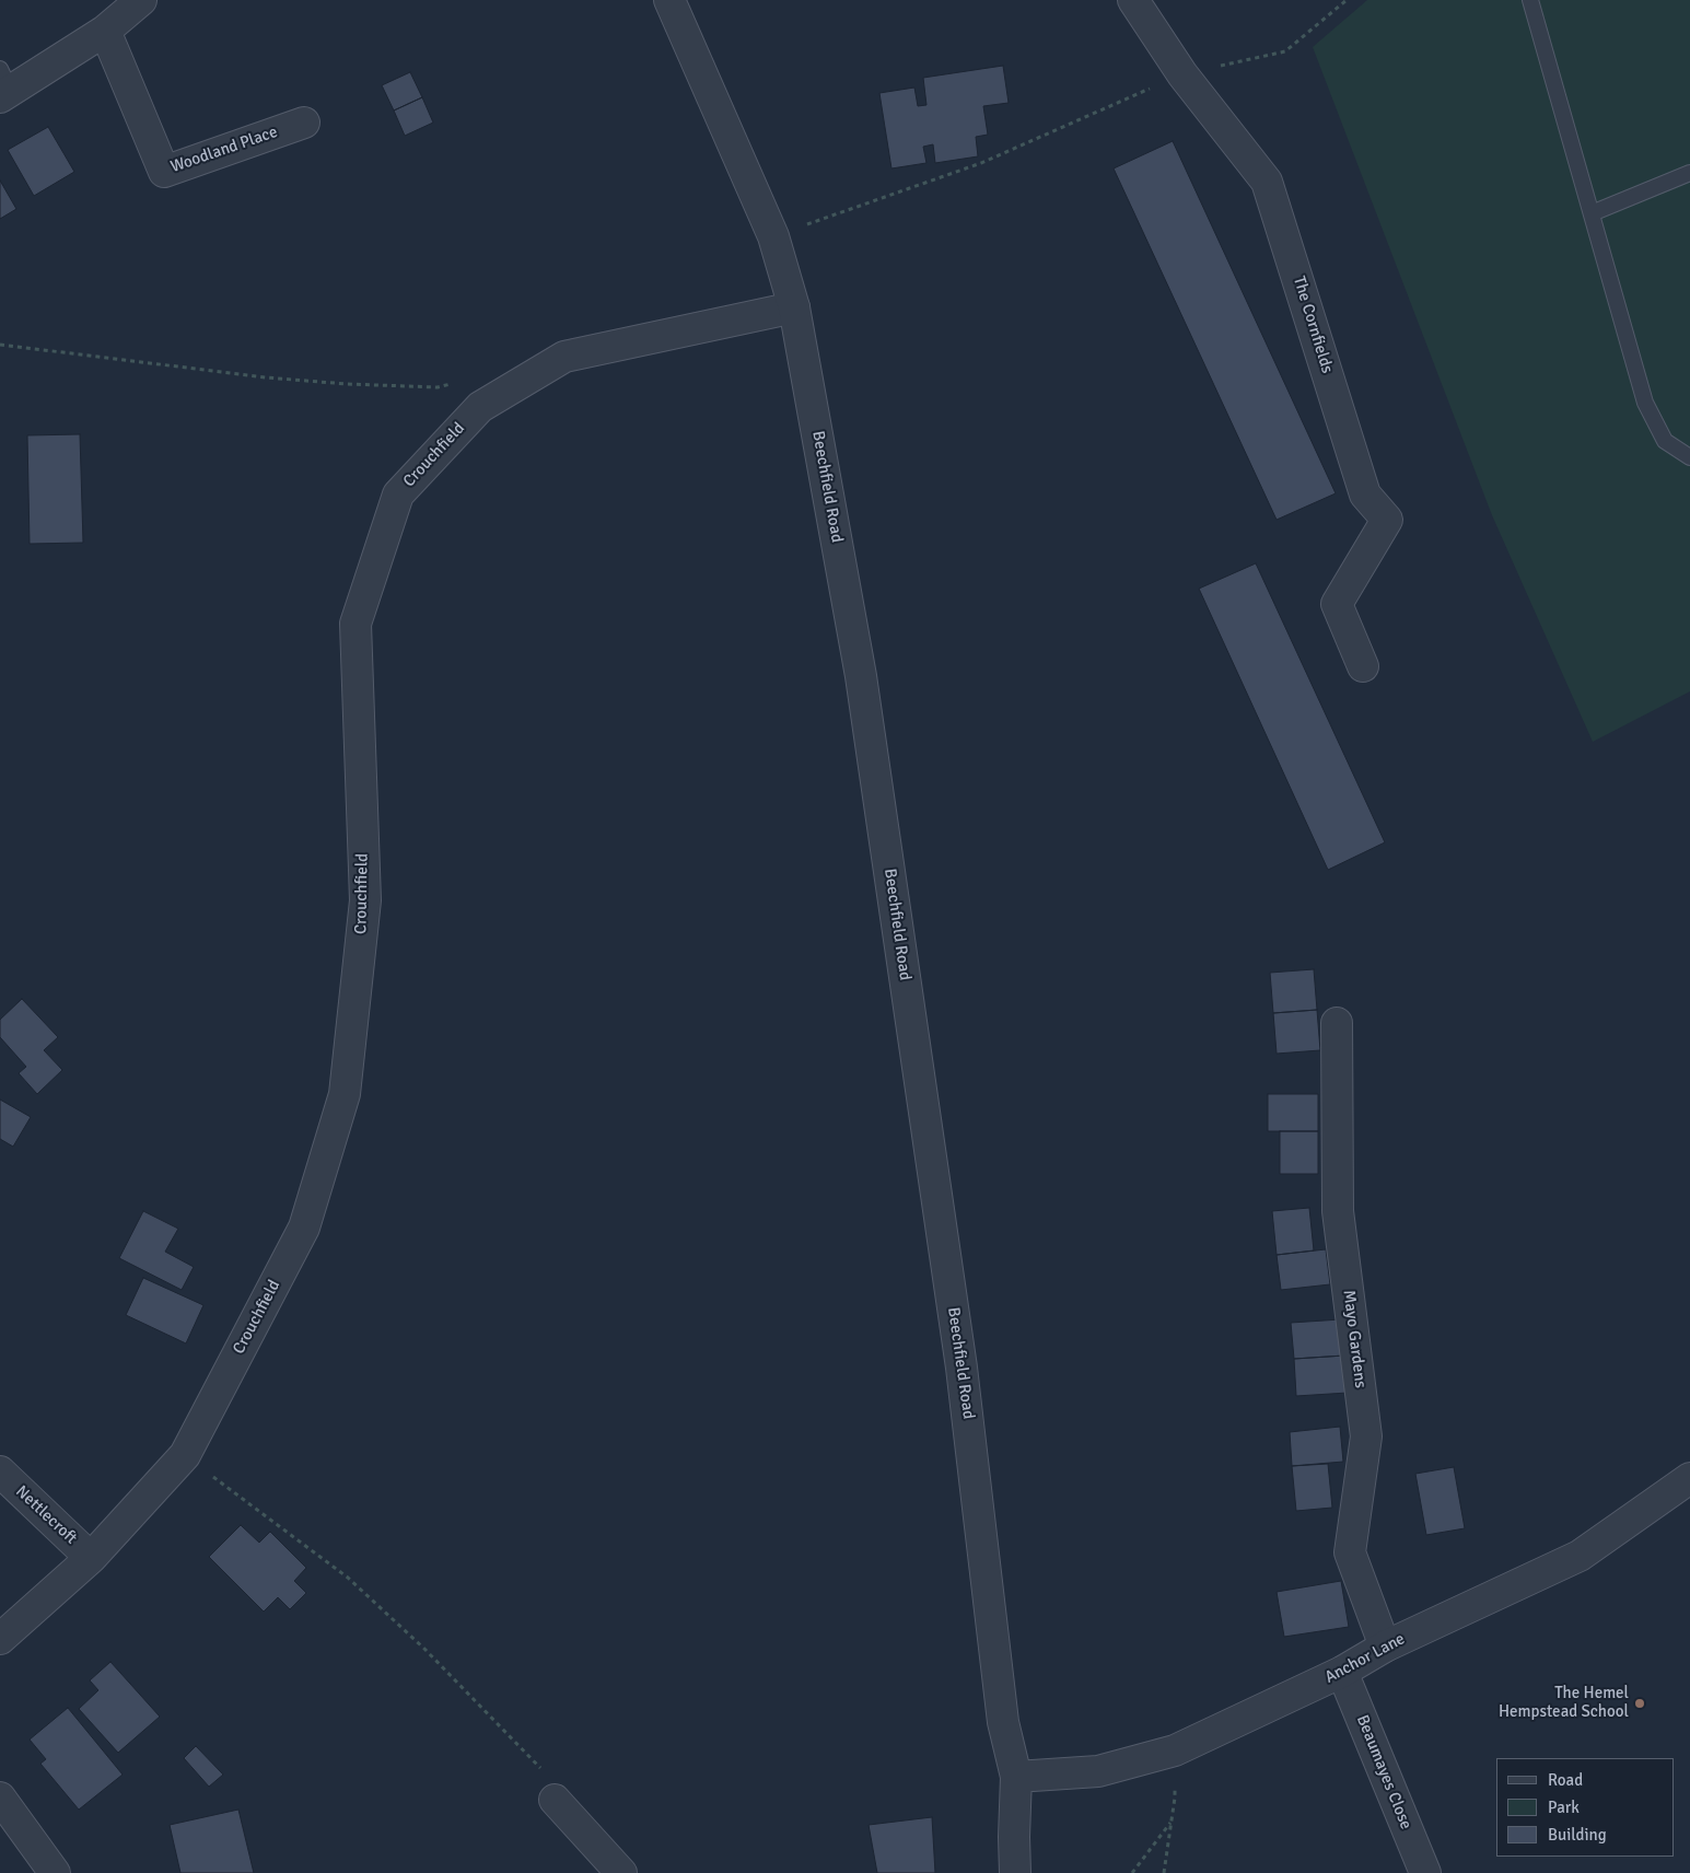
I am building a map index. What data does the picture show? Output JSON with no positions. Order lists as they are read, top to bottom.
{
  "streets": {
    "street": [
      "Woodland Place",
      "The Cornfields",
      "Crouchfield",
      "Beechfield Road",
      "Mayo Gardens",
      "Nettlecroft",
      "Anchor Lane",
      "Beaumayes Close"
    ]
  },
  "crossings": [
    ["Crouchfield", "Beechfield Road"],
    ["Crouchfield", "Nettlecroft"],
    ["Beechfield Road", "Anchor Lane"],
    ["Mayo Gardens", "Anchor Lane"],
    ["Anchor Lane", "Beaumayes Close"]
  ],
  "places": ["The Hemel Hempstead School"],
  "legend": ["Road", "Park", "Building"]
}
